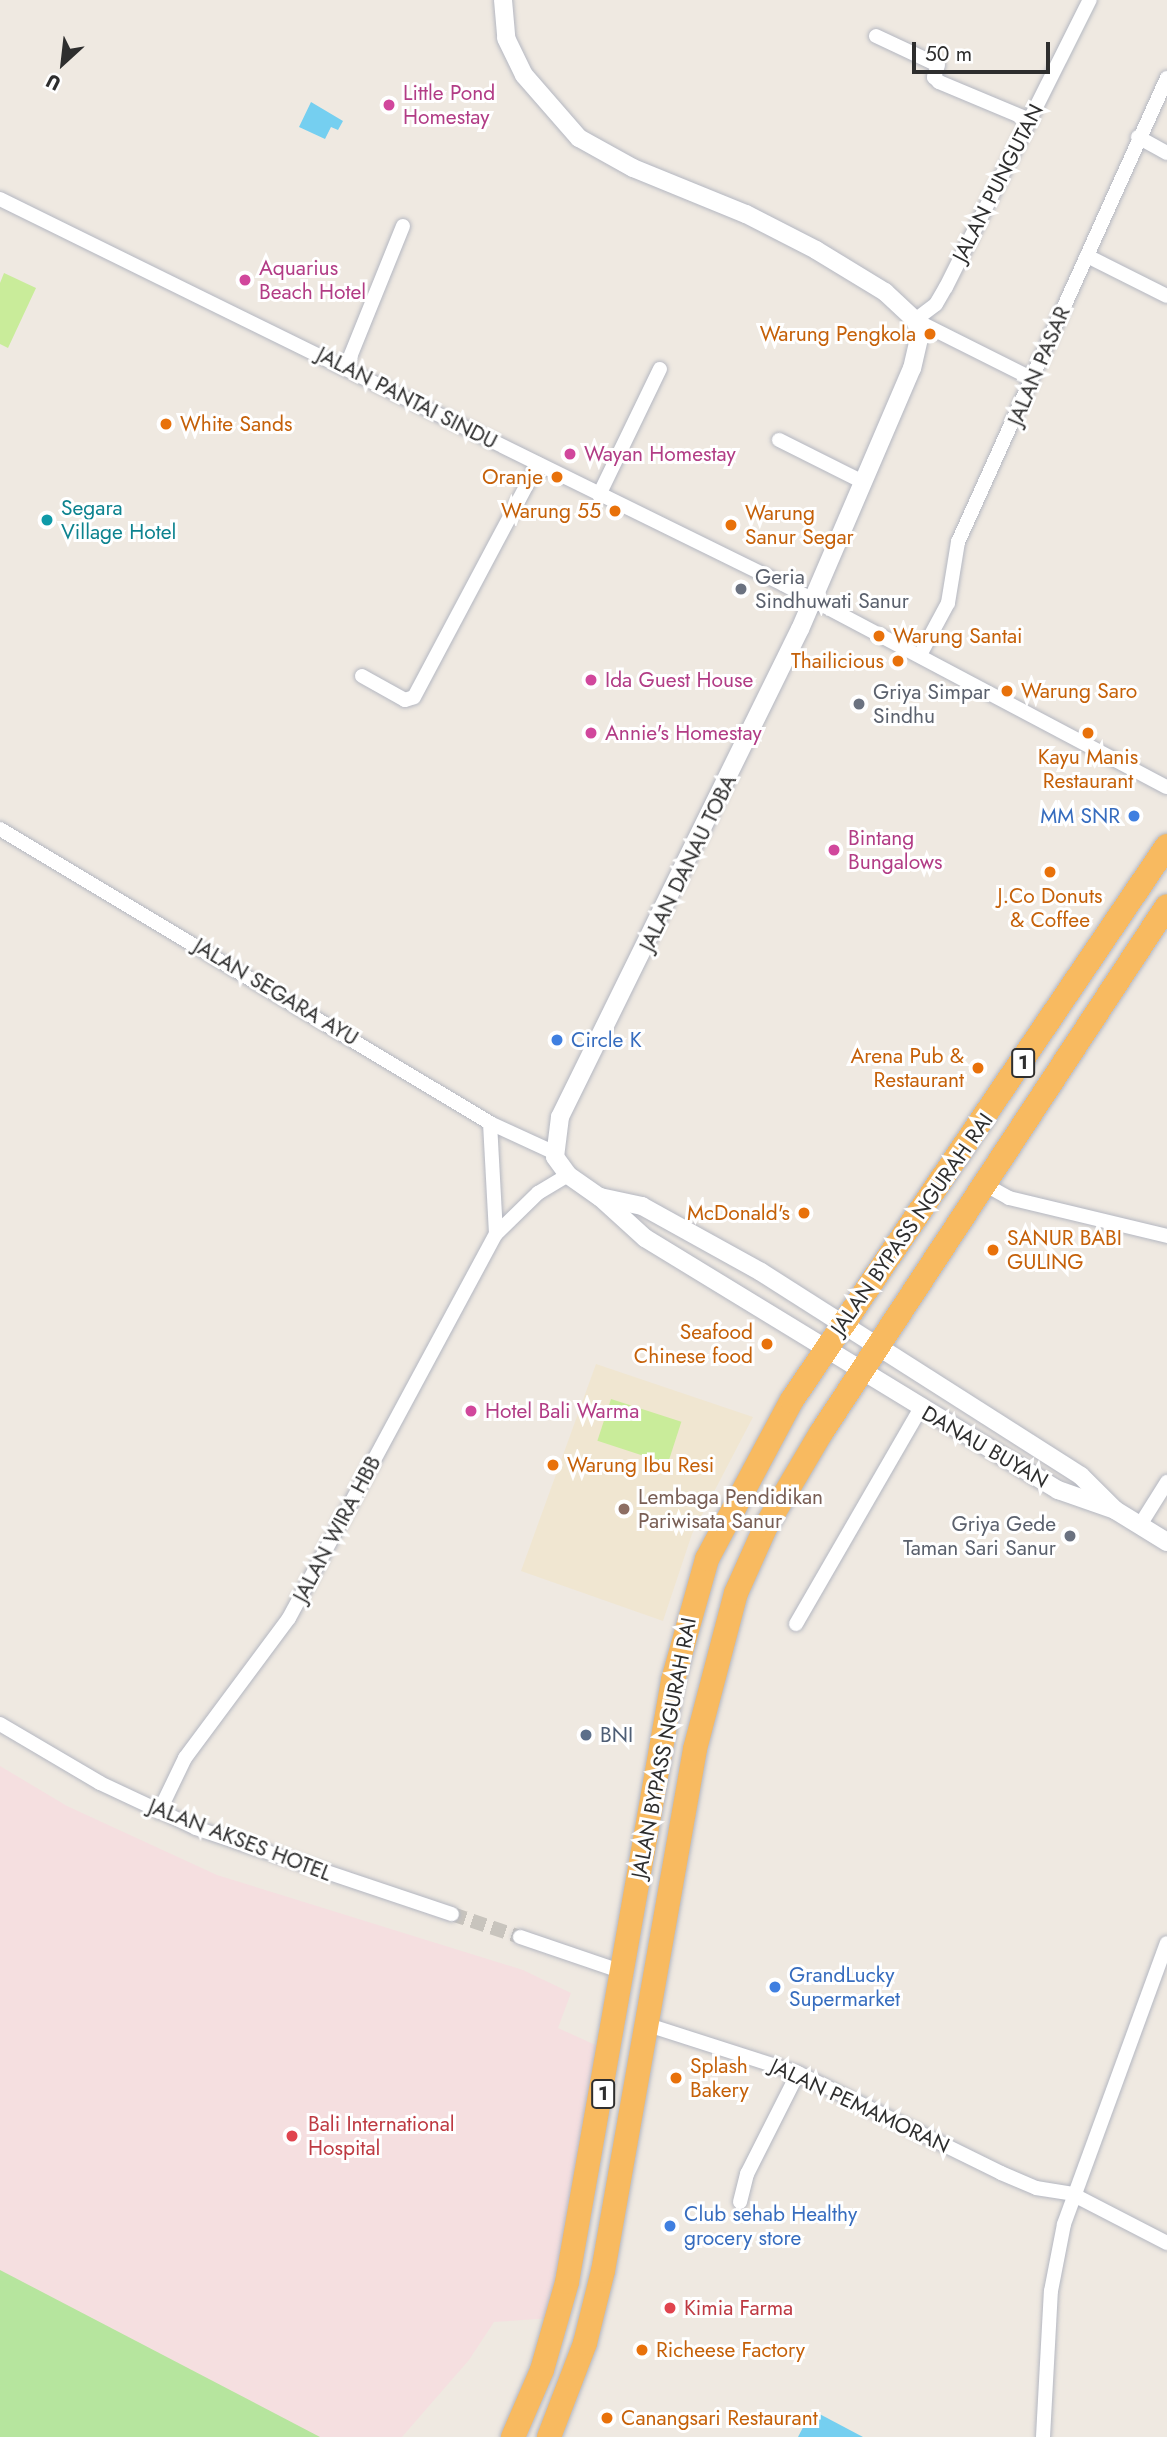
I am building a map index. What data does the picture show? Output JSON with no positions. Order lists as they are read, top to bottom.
{
  "streets": {
    "highway": ["1", "JALAN BYPASS NGURAH RAI"],
    "street": [
      "JALAN PUNGUTAN",
      "JALAN PASAR",
      "JALAN PANTAI SINDU",
      "JALAN DANAU TOBA",
      "JALAN SEGARA AYU",
      "DANAU BUYAN",
      "JALAN WIRA HBB",
      "JALAN AKSES HOTEL",
      "JALAN PEMAMORAN"
    ]
  },
  "crossings": [
    ["JALAN PUNGUTAN", "JALAN DANAU TOBA"],
    ["JALAN PASAR", "JALAN PANTAI SINDU"],
    ["JALAN PANTAI SINDU", "JALAN DANAU TOBA"],
    ["JALAN DANAU TOBA", "JALAN SEGARA AYU"],
    ["JALAN BYPASS NGURAH RAI", "DANAU BUYAN"],
    ["JALAN BYPASS NGURAH RAI", "JALAN PEMAMORAN"],
    ["JALAN WIRA HBB", "JALAN AKSES HOTEL"]
  ],
  "places": [
    "Little Pond Homestay",
    "Aquarius Beach Hotel",
    "Warung Pengkola",
    "White Sands",
    "Wayan Homestay",
    "Oranje",
    "Warung 55",
    "Segara Village Hotel",
    "Warung Sanur Segar",
    "Geria Sindhuwati Sanur",
    "Warung Santai",
    "Thailicious",
    "Ida Guest House",
    "Warung Saro",
    "Griya Simpar Sindhu",
    "Annie's Homestay",
    "Kayu Manis Restaurant",
    "MM SNR",
    "Bintang Bungalows",
    "J.Co Donuts & Coffee",
    "Circle K",
    "Arena Pub & Restaurant",
    "McDonald's",
    "SANUR BABI GULING",
    "Seafood Chinese food",
    "Hotel Bali Warma",
    "Warung Ibu Resi",
    "Lembaga Pendidikan Pariwisata Sanur",
    "Griya Gede Taman Sari Sanur",
    "BNI",
    "GrandLucky Supermarket",
    "Splash Bakery",
    "Bali International Hospital",
    "Club sehab Healthy grocery store",
    "Kimia Farma",
    "Richeese Factory",
    "Canangsari Restaurant"
  ],
  "scale_bar": "50 m",
  "north": "bottom left"
}
